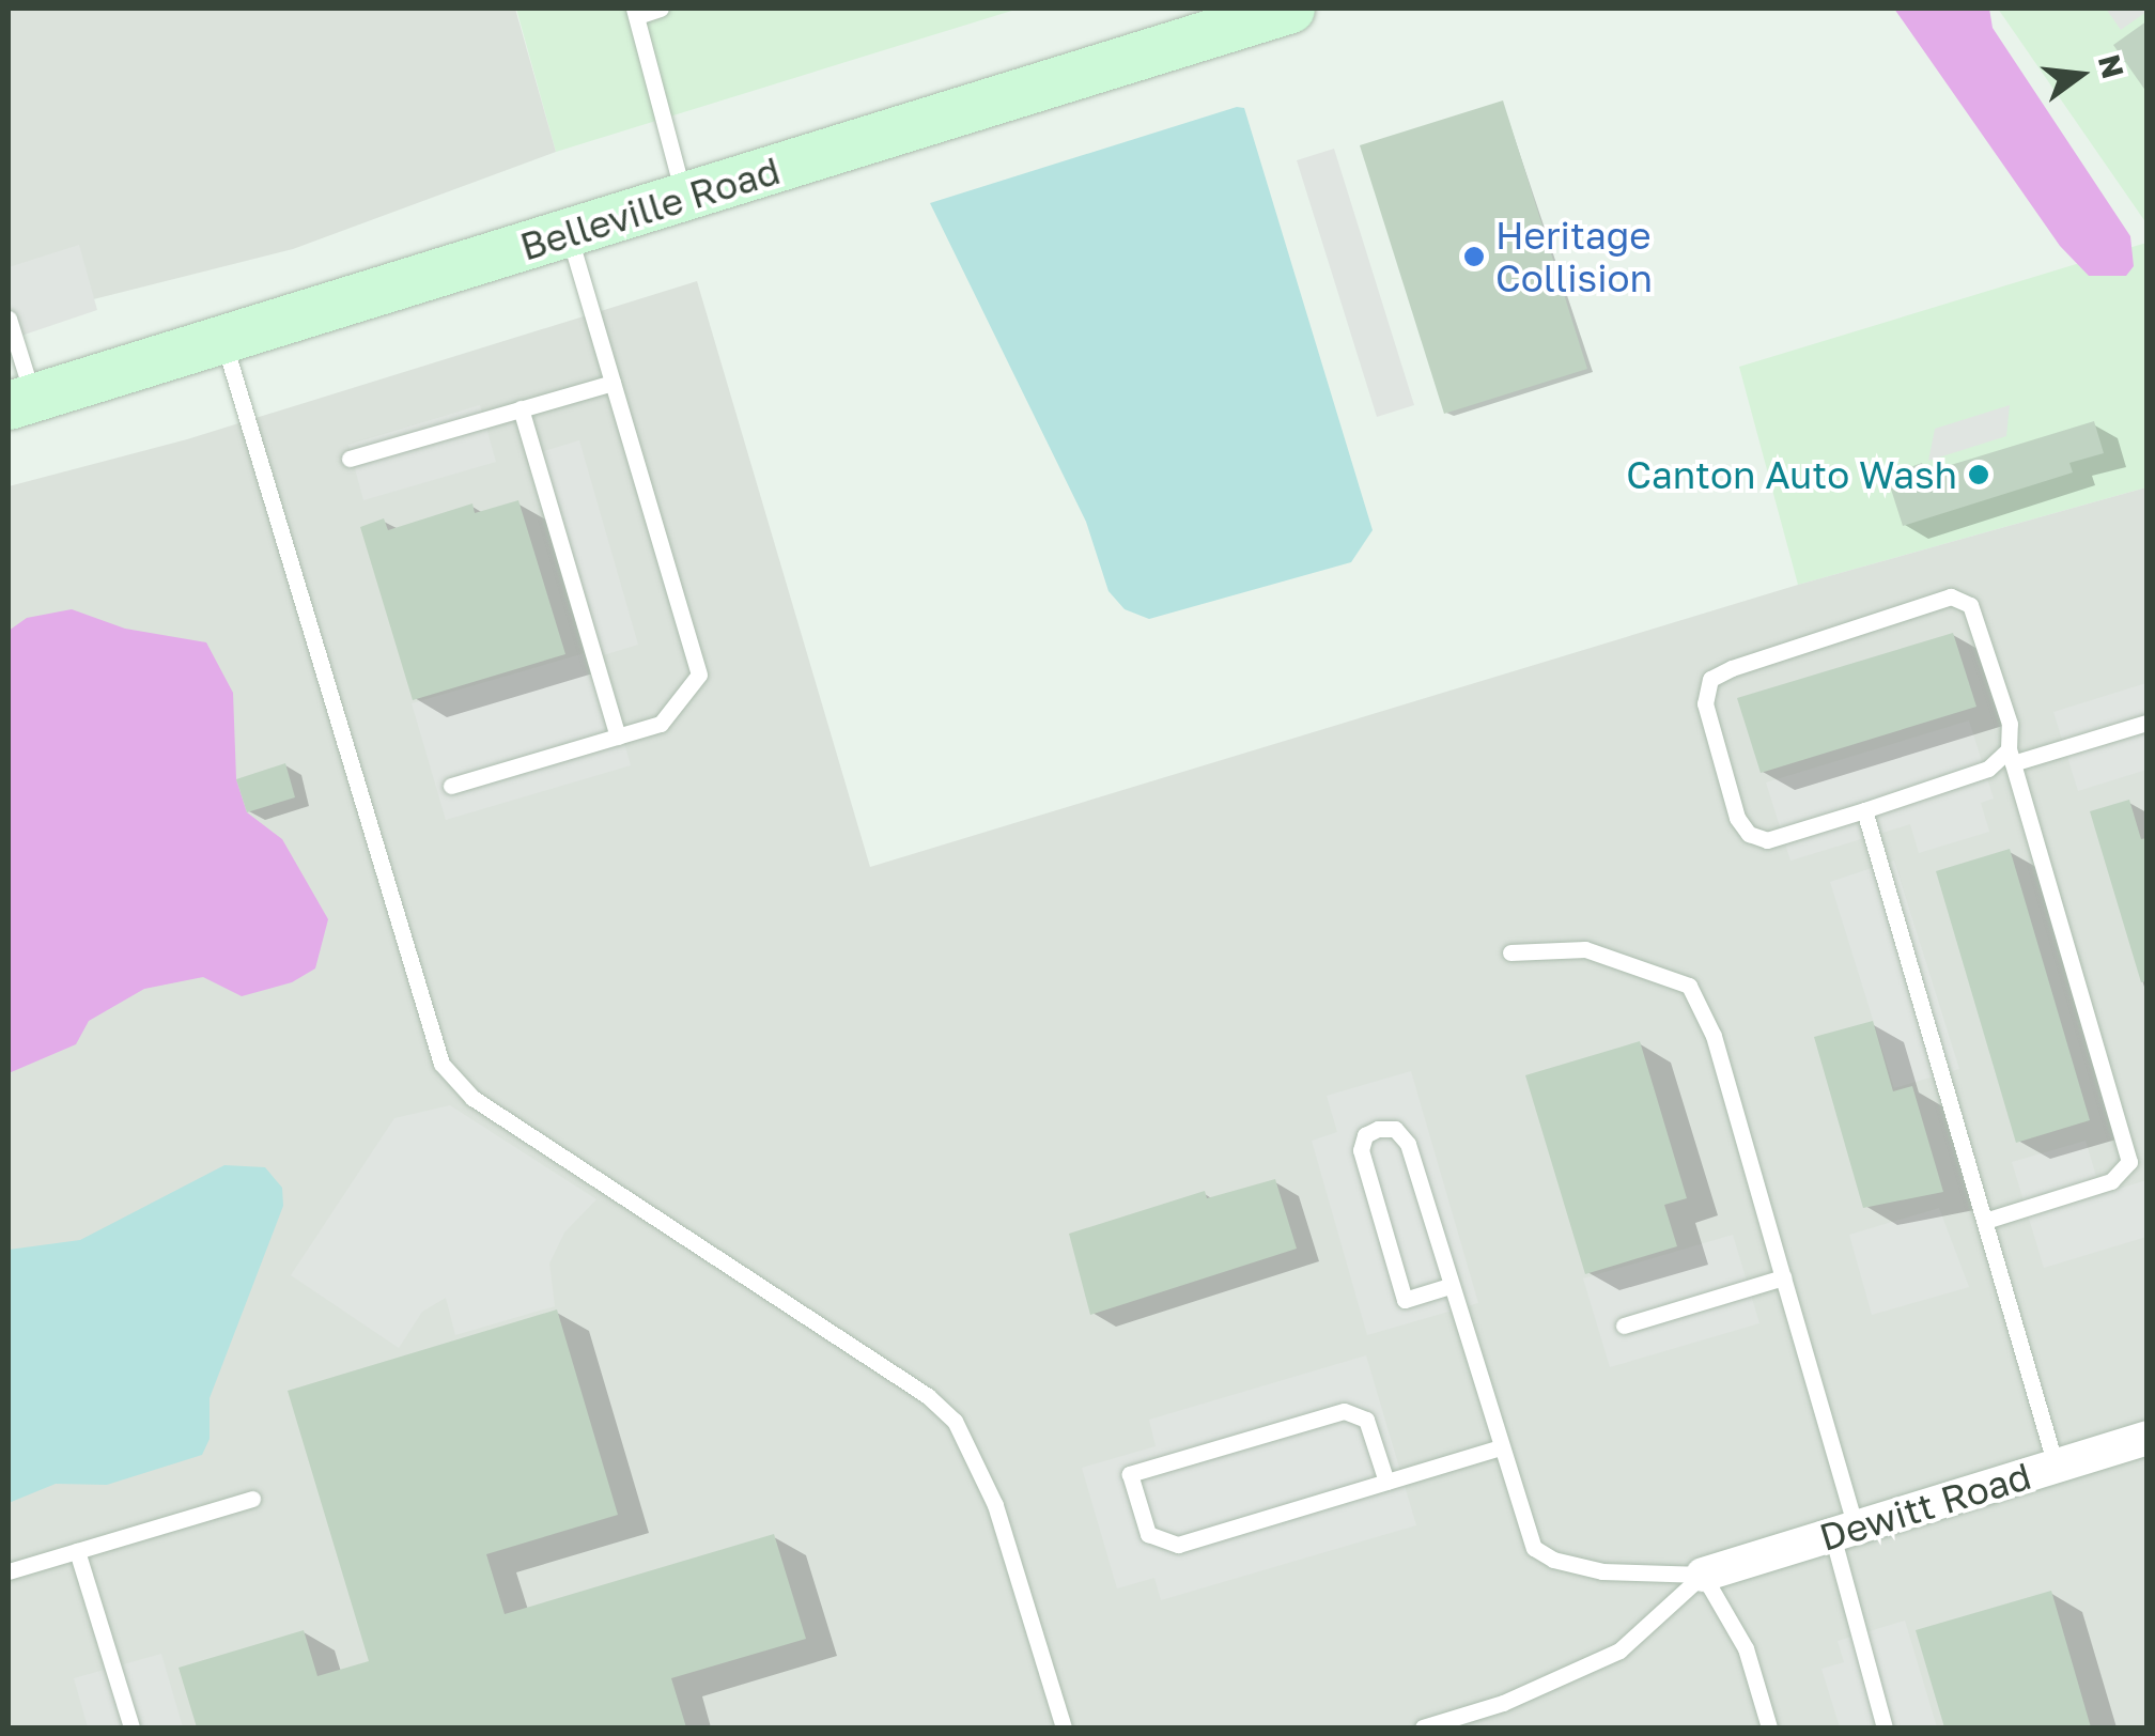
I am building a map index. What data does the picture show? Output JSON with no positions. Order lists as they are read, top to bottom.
{
  "streets": {
    "main road": ["Belleville Road"],
    "street": ["Dewitt Road"]
  },
  "places": ["Heritage Collision", "Canton Auto Wash"],
  "north": "right"
}
